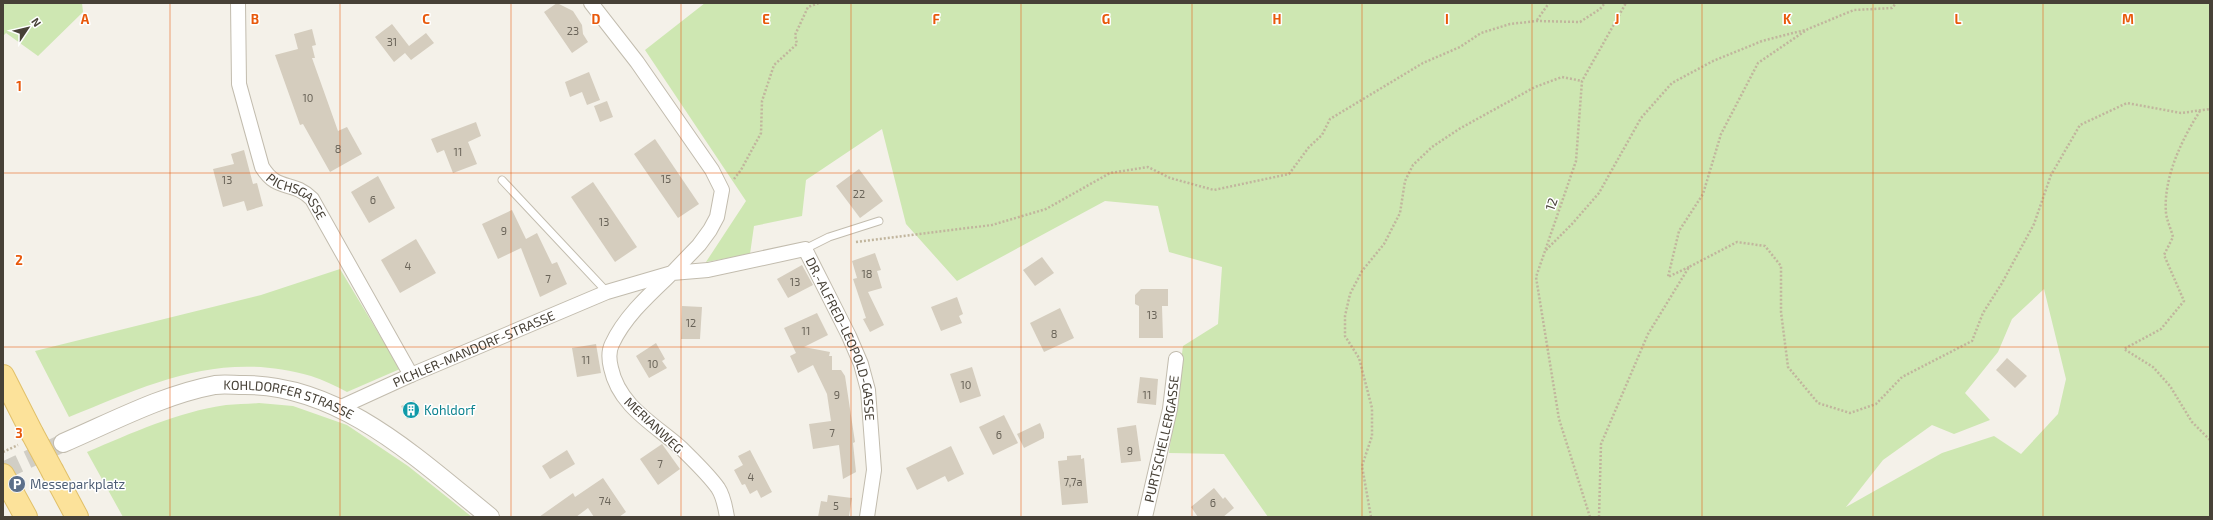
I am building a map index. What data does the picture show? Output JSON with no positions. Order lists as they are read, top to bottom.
{
  "streets": {
    "street": [
      "PICHSGASSE",
      "DR.-ALFRED-LEOPOLD-GASSE",
      "PICHLER-MANDORF-STRASSE",
      "KOHLDORFER STRASSE",
      "MERIANWEG",
      "PURTSCHELLERGASSE"
    ],
    "path": ["12"]
  },
  "crossings": [
    ["PICHSGASSE", "PICHLER-MANDORF-STRASSE"],
    ["DR.-ALFRED-LEOPOLD-GASSE", "PICHLER-MANDORF-STRASSE"],
    ["DR.-ALFRED-LEOPOLD-GASSE", "MERIANWEG"],
    ["PICHLER-MANDORF-STRASSE", "KOHLDORFER STRASSE"],
    ["PICHLER-MANDORF-STRASSE", "MERIANWEG"]
  ],
  "places": {
    "building": ["Kohldorf"],
    "parking": ["Messeparkplatz"]
  },
  "house_numbers": [
    "23",
    "31",
    "10",
    "8",
    "11",
    "15",
    "13",
    "22",
    "6",
    "13",
    "9",
    "4",
    "18",
    "7",
    "13",
    "13",
    "12",
    "11",
    "8",
    "11",
    "10",
    "10",
    "9",
    "11",
    "7",
    "6",
    "9",
    "7",
    "4",
    "7,7a",
    "74",
    "6",
    "5"
  ],
  "north": "top right",
  "grid": {
    "columns": [
      "A",
      "B",
      "C",
      "D",
      "E",
      "F",
      "G",
      "H",
      "I",
      "J",
      "K",
      "L",
      "M"
    ],
    "rows": ["1", "2", "3"]
  }
}
